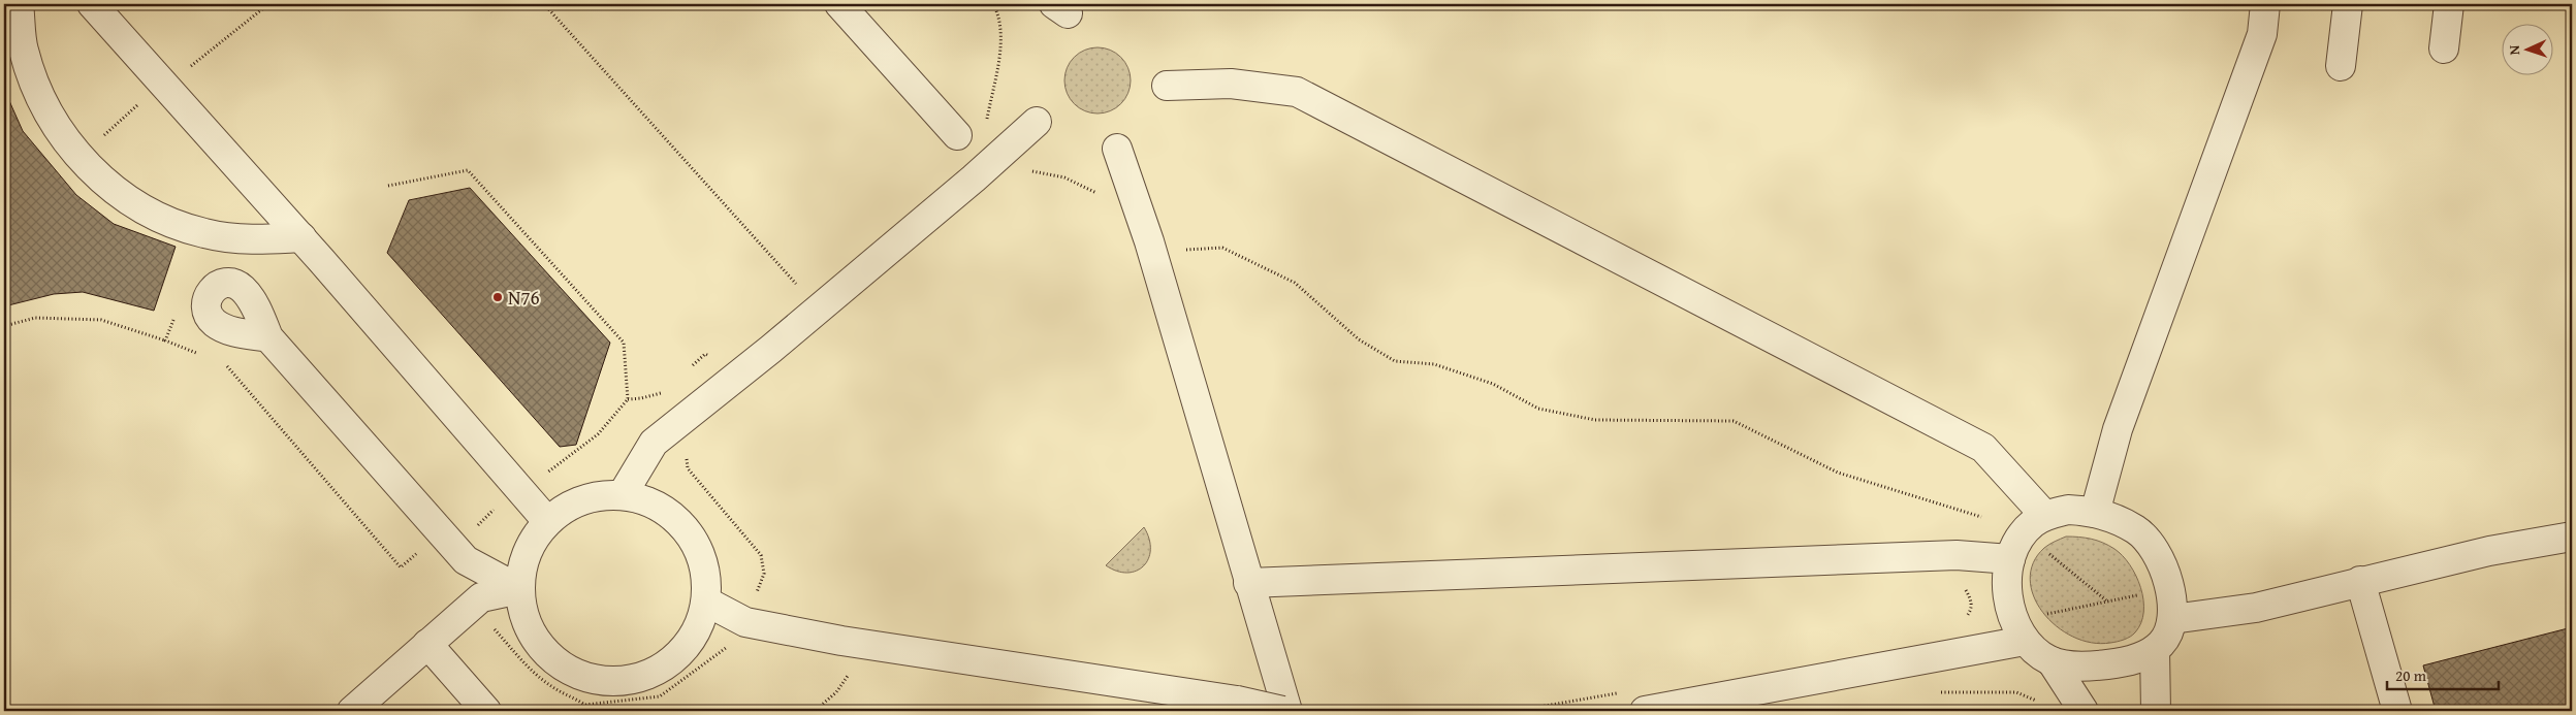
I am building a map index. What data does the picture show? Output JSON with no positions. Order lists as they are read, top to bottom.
{
  "places": ["N76"],
  "scale_bar": "20 m",
  "north": "left"
}
